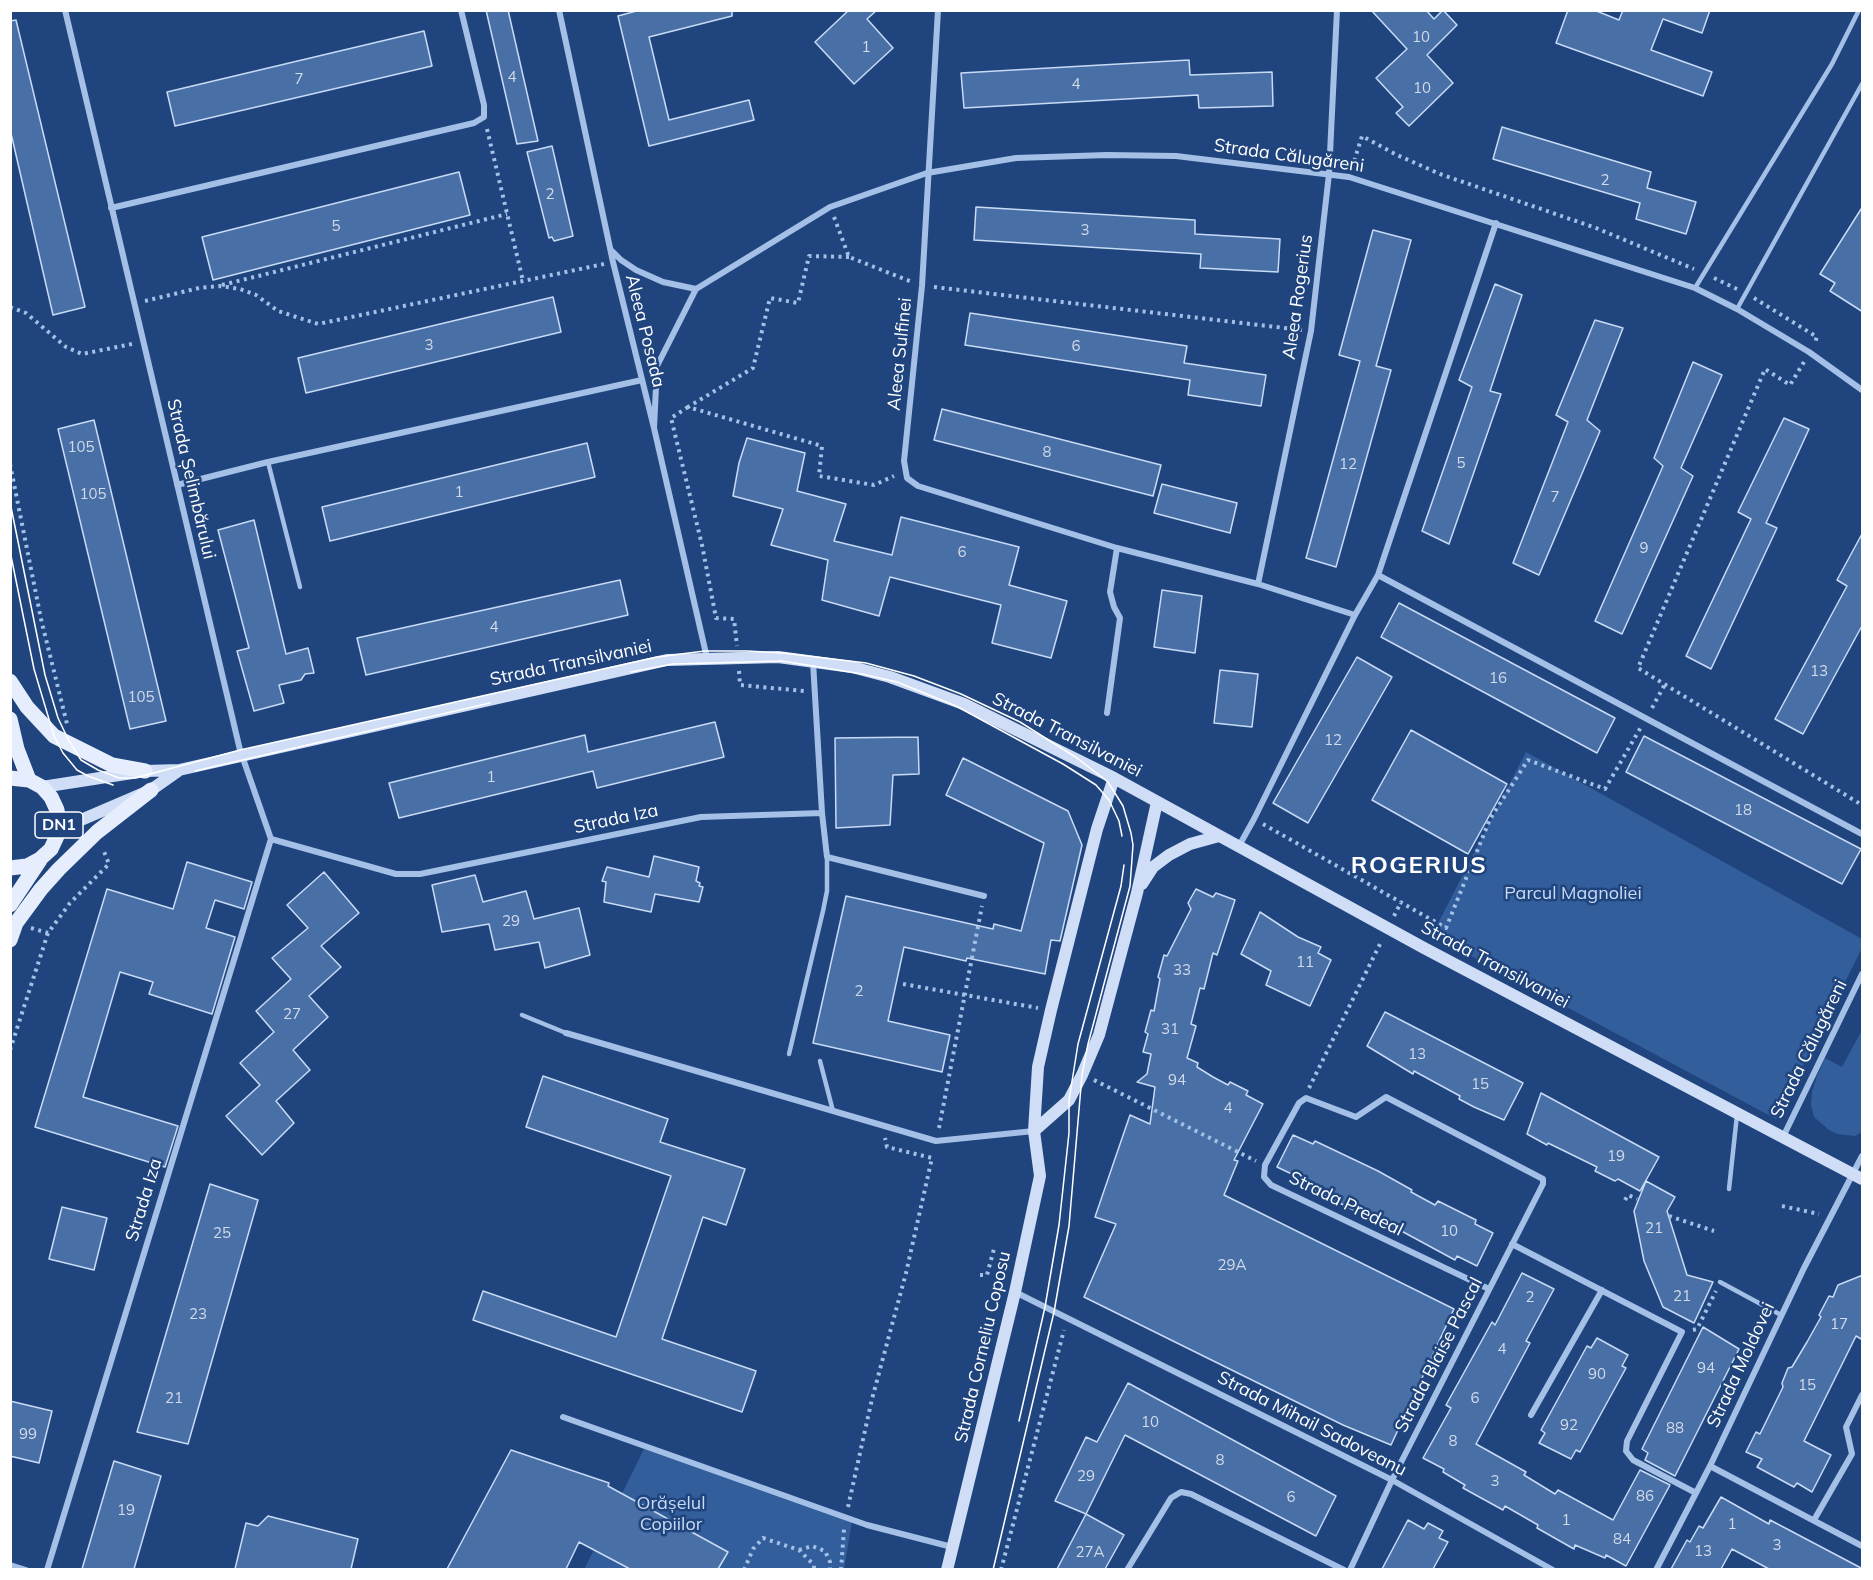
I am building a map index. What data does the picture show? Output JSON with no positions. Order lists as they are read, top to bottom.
{
  "streets": {
    "main road": ["Strada Transilvaniei", "DN1", "Strada Corneliu Coposu"],
    "street": [
      "Strada Călugăreni",
      "Aleea Rogerius",
      "Aleea Posada",
      "Aleea Sulfinei",
      "Strada Șelimbărului",
      "Strada Iza",
      "Strada Predeal",
      "Strada Blaise Pascal",
      "Strada Moldovei",
      "Strada Mihail Sadoveanu"
    ]
  },
  "crossings": [
    ["Strada Călugăreni", "Aleea Rogerius"],
    ["Strada Călugăreni", "Aleea Sulfinei"],
    ["Strada Călugăreni", "Strada Transilvaniei"],
    ["Aleea Posada", "Strada Transilvaniei"],
    ["Strada Șelimbărului", "Strada Transilvaniei"],
    ["Strada Transilvaniei", "DN1"],
    ["Strada Transilvaniei", "Strada Corneliu Coposu"],
    ["Strada Transilvaniei", "Strada Moldovei"],
    ["Strada Predeal", "Strada Blaise Pascal"],
    ["Strada Corneliu Coposu", "Strada Mihail Sadoveanu"],
    ["Strada Blaise Pascal", "Strada Mihail Sadoveanu"]
  ],
  "districts": ["ROGERIUS"],
  "parks": ["Parcul Magnoliei", "Orășelul Copiilor"],
  "house_numbers": [
    "10",
    "1",
    "4",
    "7",
    "4",
    "10",
    "2",
    "2",
    "5",
    "3",
    "3",
    "6",
    "105",
    "8",
    "5",
    "12",
    "1",
    "105",
    "7",
    "9",
    "6",
    "4",
    "13",
    "16",
    "105",
    "12",
    "1",
    "18",
    "29",
    "11",
    "33",
    "2",
    "27",
    "31",
    "13",
    "94",
    "15",
    "4",
    "19",
    "21",
    "10",
    "25",
    "29A",
    "21",
    "2",
    "23",
    "17",
    "4",
    "94",
    "90",
    "15",
    "21",
    "6",
    "10",
    "92",
    "88",
    "99",
    "8",
    "8",
    "29",
    "3",
    "86",
    "6",
    "19",
    "1",
    "1",
    "84",
    "3",
    "13",
    "27A"
  ]
}
